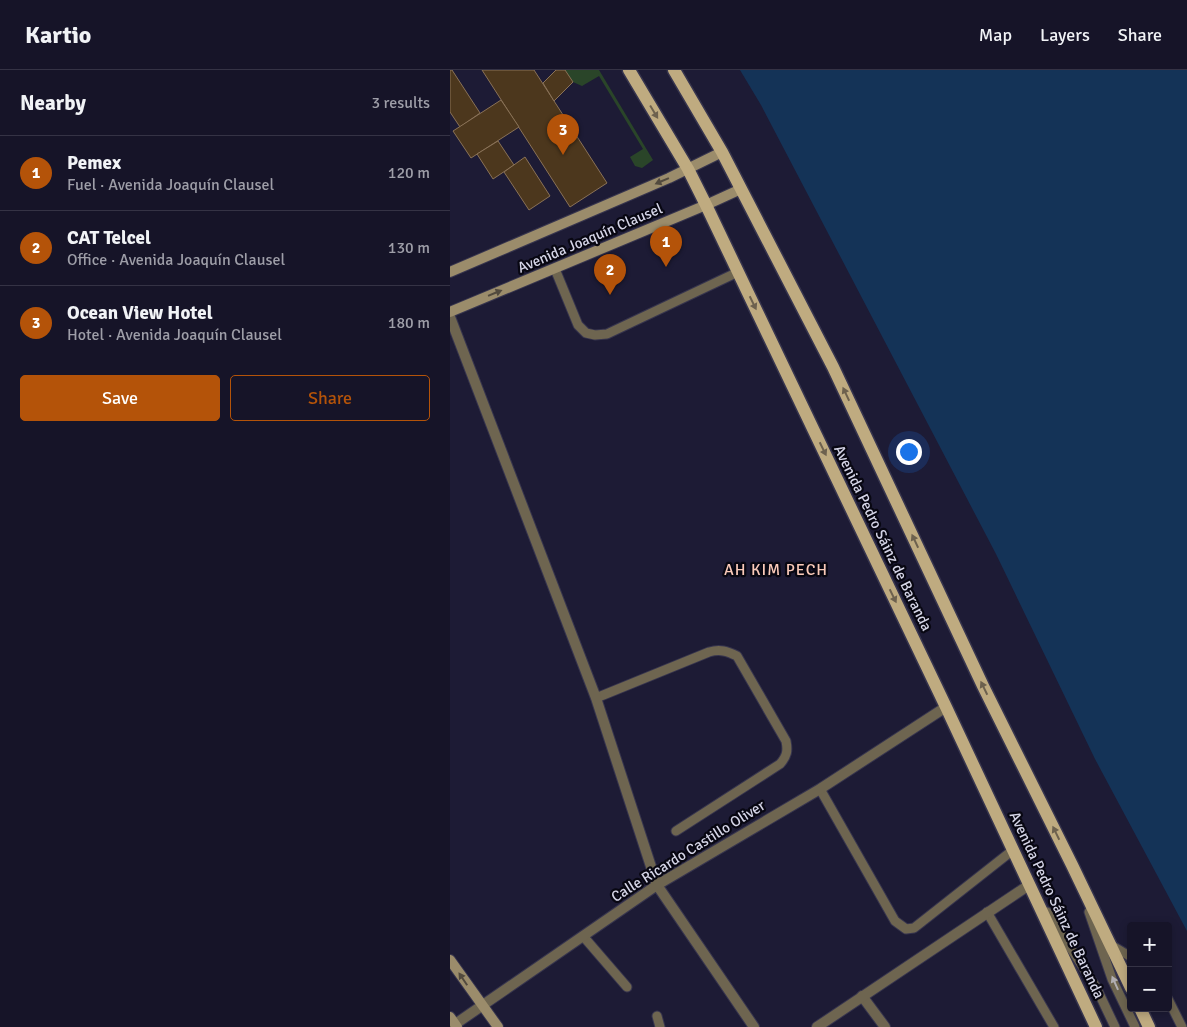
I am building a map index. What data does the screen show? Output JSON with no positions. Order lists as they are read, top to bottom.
{
  "streets": {
    "main road": ["Avenida Pedro Sáinz de Baranda"],
    "street": ["Avenida Joaquín Clausel", "Calle Ricardo Castillo Oliver"]
  },
  "crossings": [
    ["Avenida Joaquín Clausel", "Avenida Pedro Sáinz de Baranda"],
    ["Avenida Pedro Sáinz de Baranda", "Calle Ricardo Castillo Oliver"]
  ],
  "districts": ["AH KIM PECH"],
  "page": {
    "header": "Kartio",
    "nav": ["Map", "Layers", "Share"],
    "heading": ["Nearby", "3 results"],
    "pins": ["3", "1", "2"],
    "list": [
      {
        "mark": "1",
        "name": "Pemex",
        "note": "Fuel · Avenida Joaquín Clausel",
        "value": "120 m"
      },
      {
        "mark": "2",
        "name": "CAT Telcel",
        "note": "Office · Avenida Joaquín Clausel",
        "value": "130 m"
      },
      {
        "mark": "3",
        "name": "Ocean View Hotel",
        "note": "Hotel · Avenida Joaquín Clausel",
        "value": "180 m"
      }
    ],
    "buttons": ["Save", "Share"],
    "map_buttons": ["+", "−"]
  }
}
